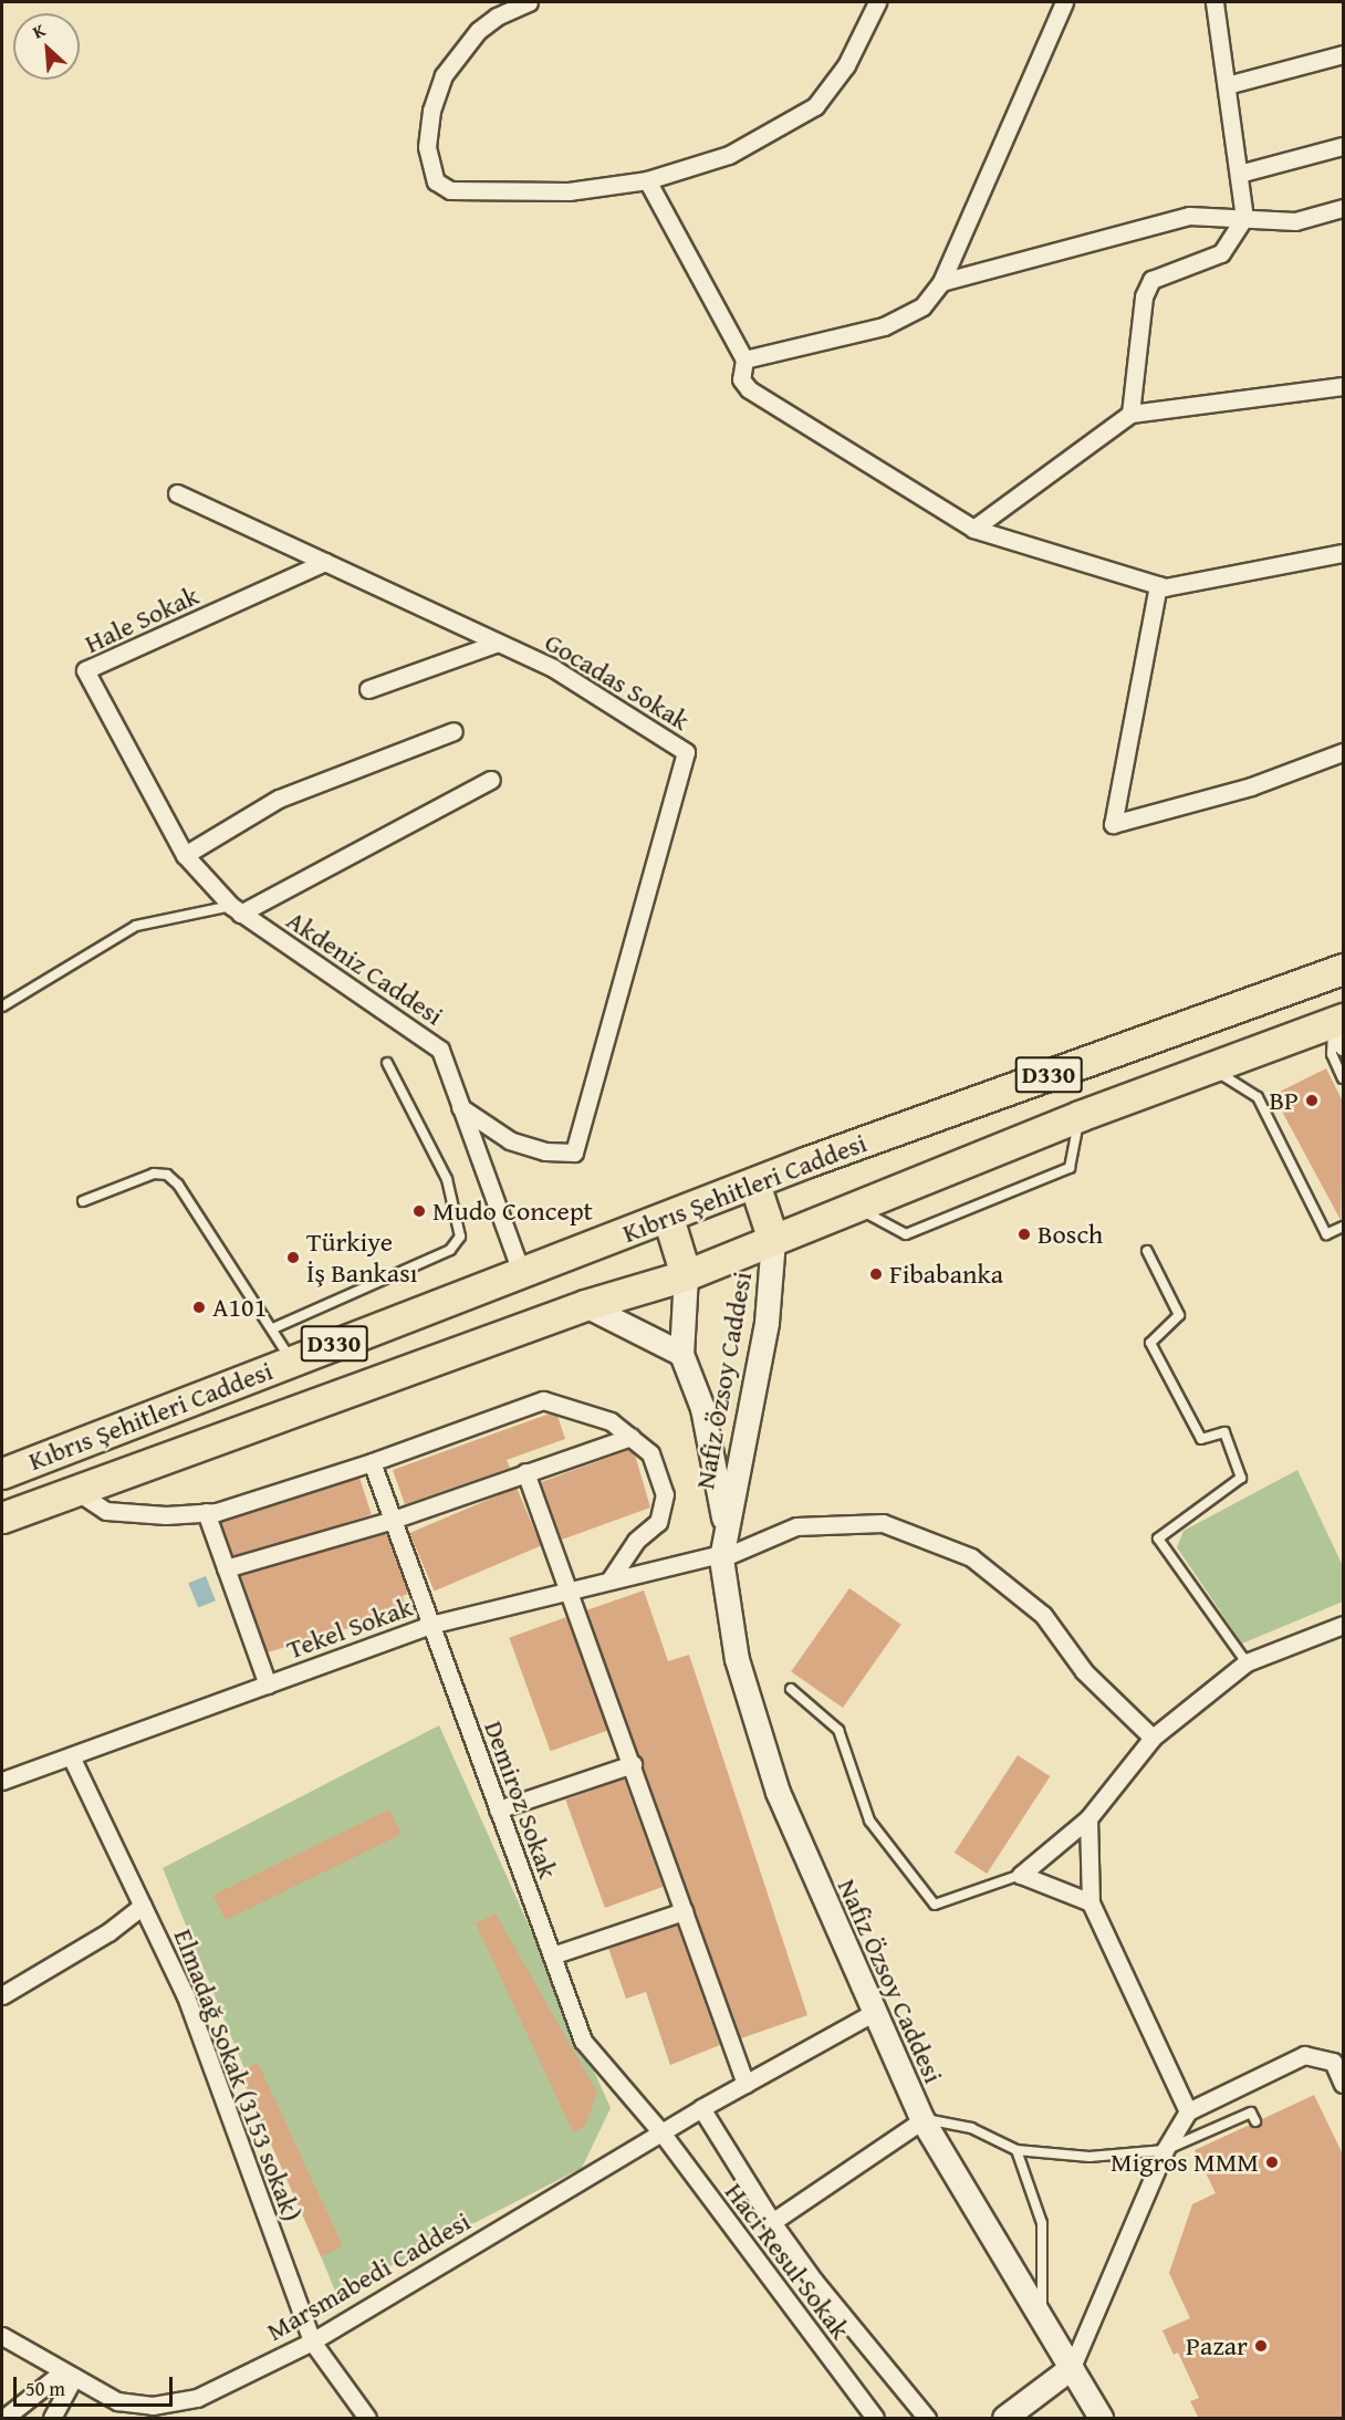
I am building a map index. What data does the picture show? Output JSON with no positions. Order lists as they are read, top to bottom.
{
  "streets": {
    "highway": ["D330", "Kıbrıs Şehitleri Caddesi"],
    "main road": ["Nafiz Özsoy Caddesi"],
    "street": [
      "Hale Sokak",
      "Gocadas Sokak",
      "Akdeniz Caddesi",
      "Tekel Sokak",
      "Demiroz Sokak",
      "Elmadağ Sokak (3153 sokak)",
      "Haci Resul Sokak",
      "Marsmabedi Caddesi"
    ]
  },
  "crossings": [
    ["Hale Sokak", "Gocadas Sokak"],
    ["Hale Sokak", "Akdeniz Caddesi"],
    ["Gocadas Sokak", "Akdeniz Caddesi"],
    ["Akdeniz Caddesi", "Kıbrıs Şehitleri Caddesi"],
    ["Kıbrıs Şehitleri Caddesi", "Nafiz Özsoy Caddesi"],
    ["Nafiz Özsoy Caddesi", "Tekel Sokak"],
    ["Nafiz Özsoy Caddesi", "Marsmabedi Caddesi"],
    ["Tekel Sokak", "Demiroz Sokak"],
    ["Tekel Sokak", "Elmadağ Sokak (3153 sokak)"],
    ["Demiroz Sokak", "Haci Resul Sokak"],
    ["Demiroz Sokak", "Marsmabedi Caddesi"],
    ["Elmadağ Sokak (3153 sokak)", "Marsmabedi Caddesi"],
    ["Haci Resul Sokak", "Marsmabedi Caddesi"]
  ],
  "places": [
    "BP",
    "Mudo Concept",
    "Bosch",
    "Türkiye İş Bankası",
    "Fibabanka",
    "A101",
    "Migros MMM",
    "Pazar"
  ],
  "scale_bar": "50 m",
  "north": "top left"
}
